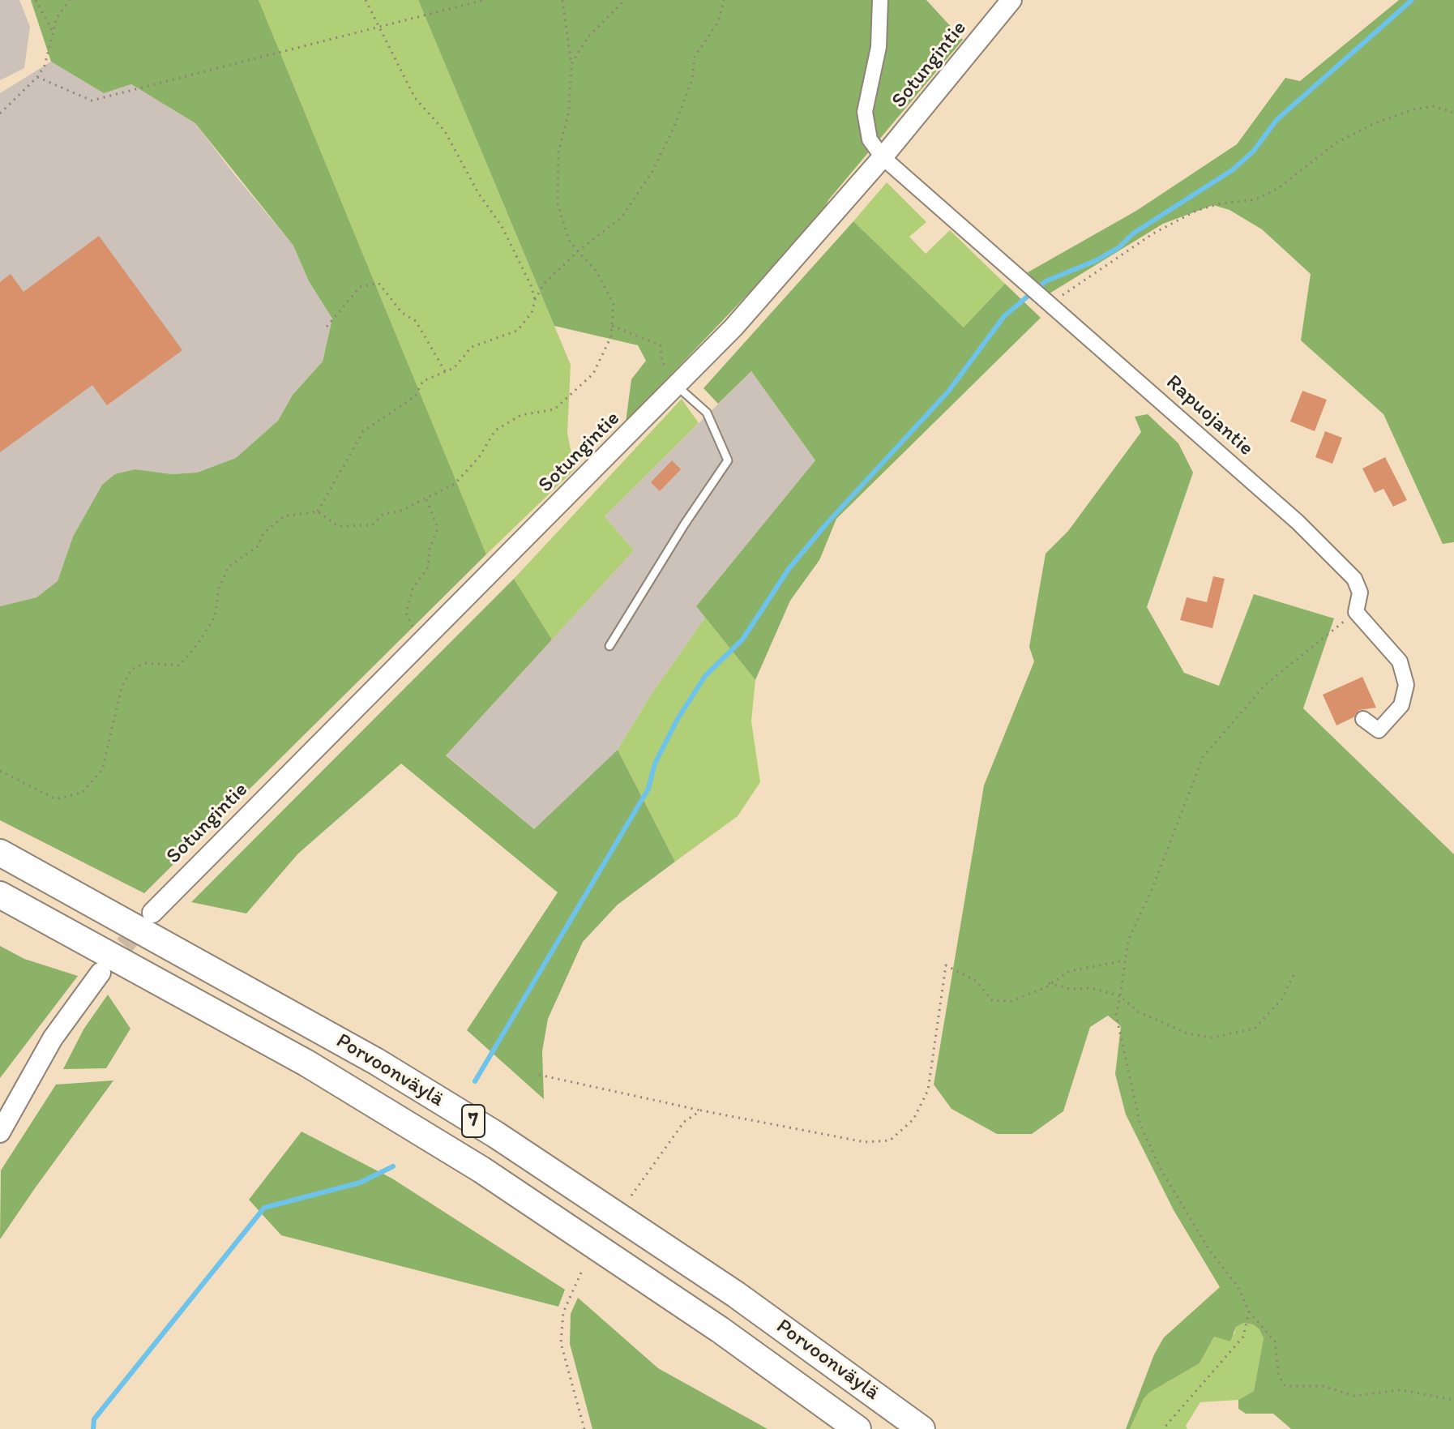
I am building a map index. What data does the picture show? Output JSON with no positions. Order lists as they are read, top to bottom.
{
  "streets": {
    "highway": ["Porvoonväylä", "7"],
    "street": ["Sotungintie", "Rapuojantie"]
  },
  "crossings": [
    ["Sotungintie", "Rapuojantie"]
  ]
}
